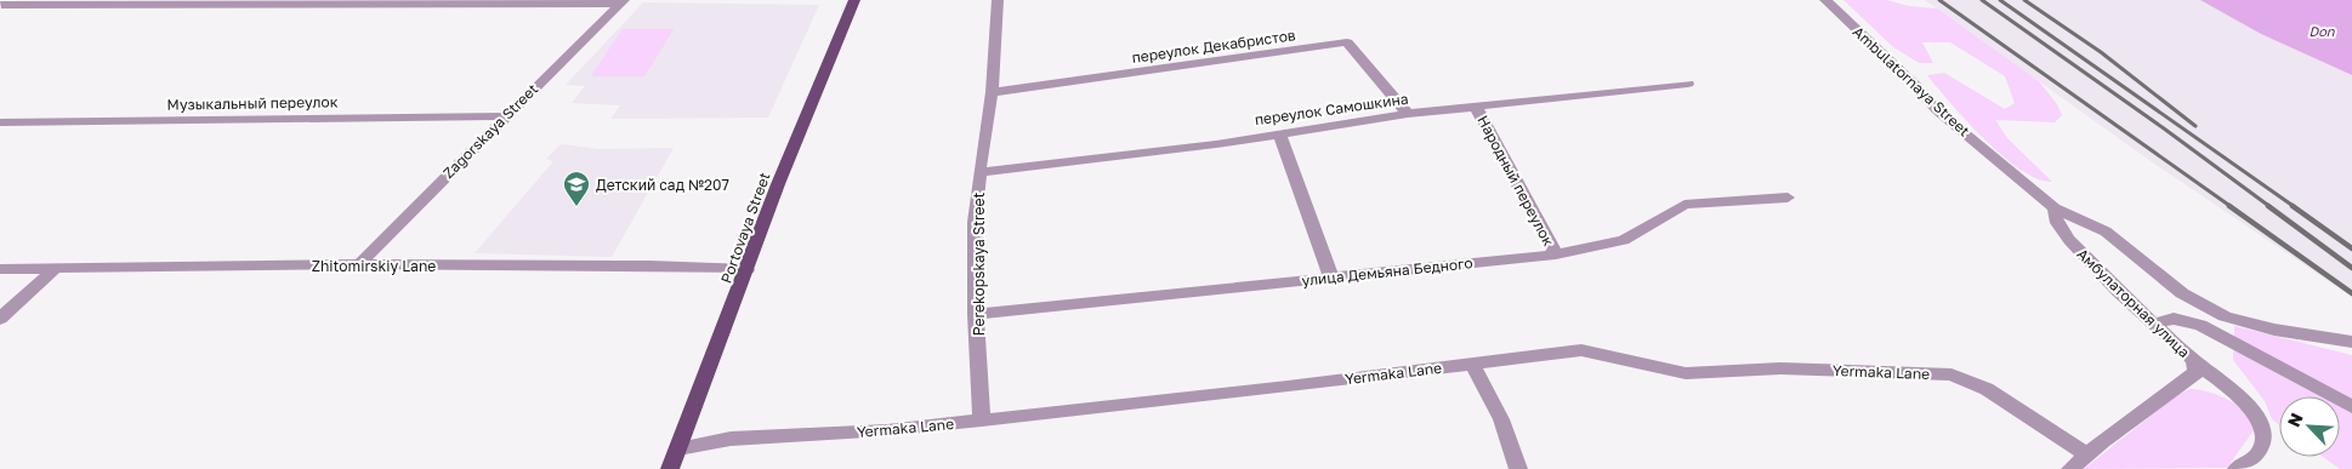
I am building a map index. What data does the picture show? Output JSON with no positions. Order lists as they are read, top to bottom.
{
  "streets": {
    "main road": ["Portovaya Street"],
    "street": [
      "переулок Декабристов",
      "Ambulatornaya Street",
      "Музыкальный переулок",
      "переулок Самошкина",
      "Zagorskaya Street",
      "Народный переулок",
      "Perekopskaya Street",
      "Zhitomirskiy Lane",
      "улица Демьяна Бедного",
      "Амбулаторная улица",
      "Yermaka Lane"
    ]
  },
  "crossings": [
    ["переулок Декабристов", "переулок Самошкина"],
    ["переулок Декабристов", "Perekopskaya Street"],
    ["Ambulatornaya Street", "Амбулаторная улица"],
    ["Музыкальный переулок", "Zagorskaya Street"],
    ["переулок Самошкина", "Народный переулок"],
    ["переулок Самошкина", "Perekopskaya Street"],
    ["Zagorskaya Street", "Zhitomirskiy Lane"],
    ["Народный переулок", "улица Демьяна Бедного"],
    ["Portovaya Street", "Zhitomirskiy Lane"],
    ["Portovaya Street", "Yermaka Lane"],
    ["Perekopskaya Street", "улица Демьяна Бедного"],
    ["Perekopskaya Street", "Yermaka Lane"]
  ],
  "water": ["Don"],
  "places": {
    "school or university": ["Детский сад №207"]
  },
  "north": "top left"
}
